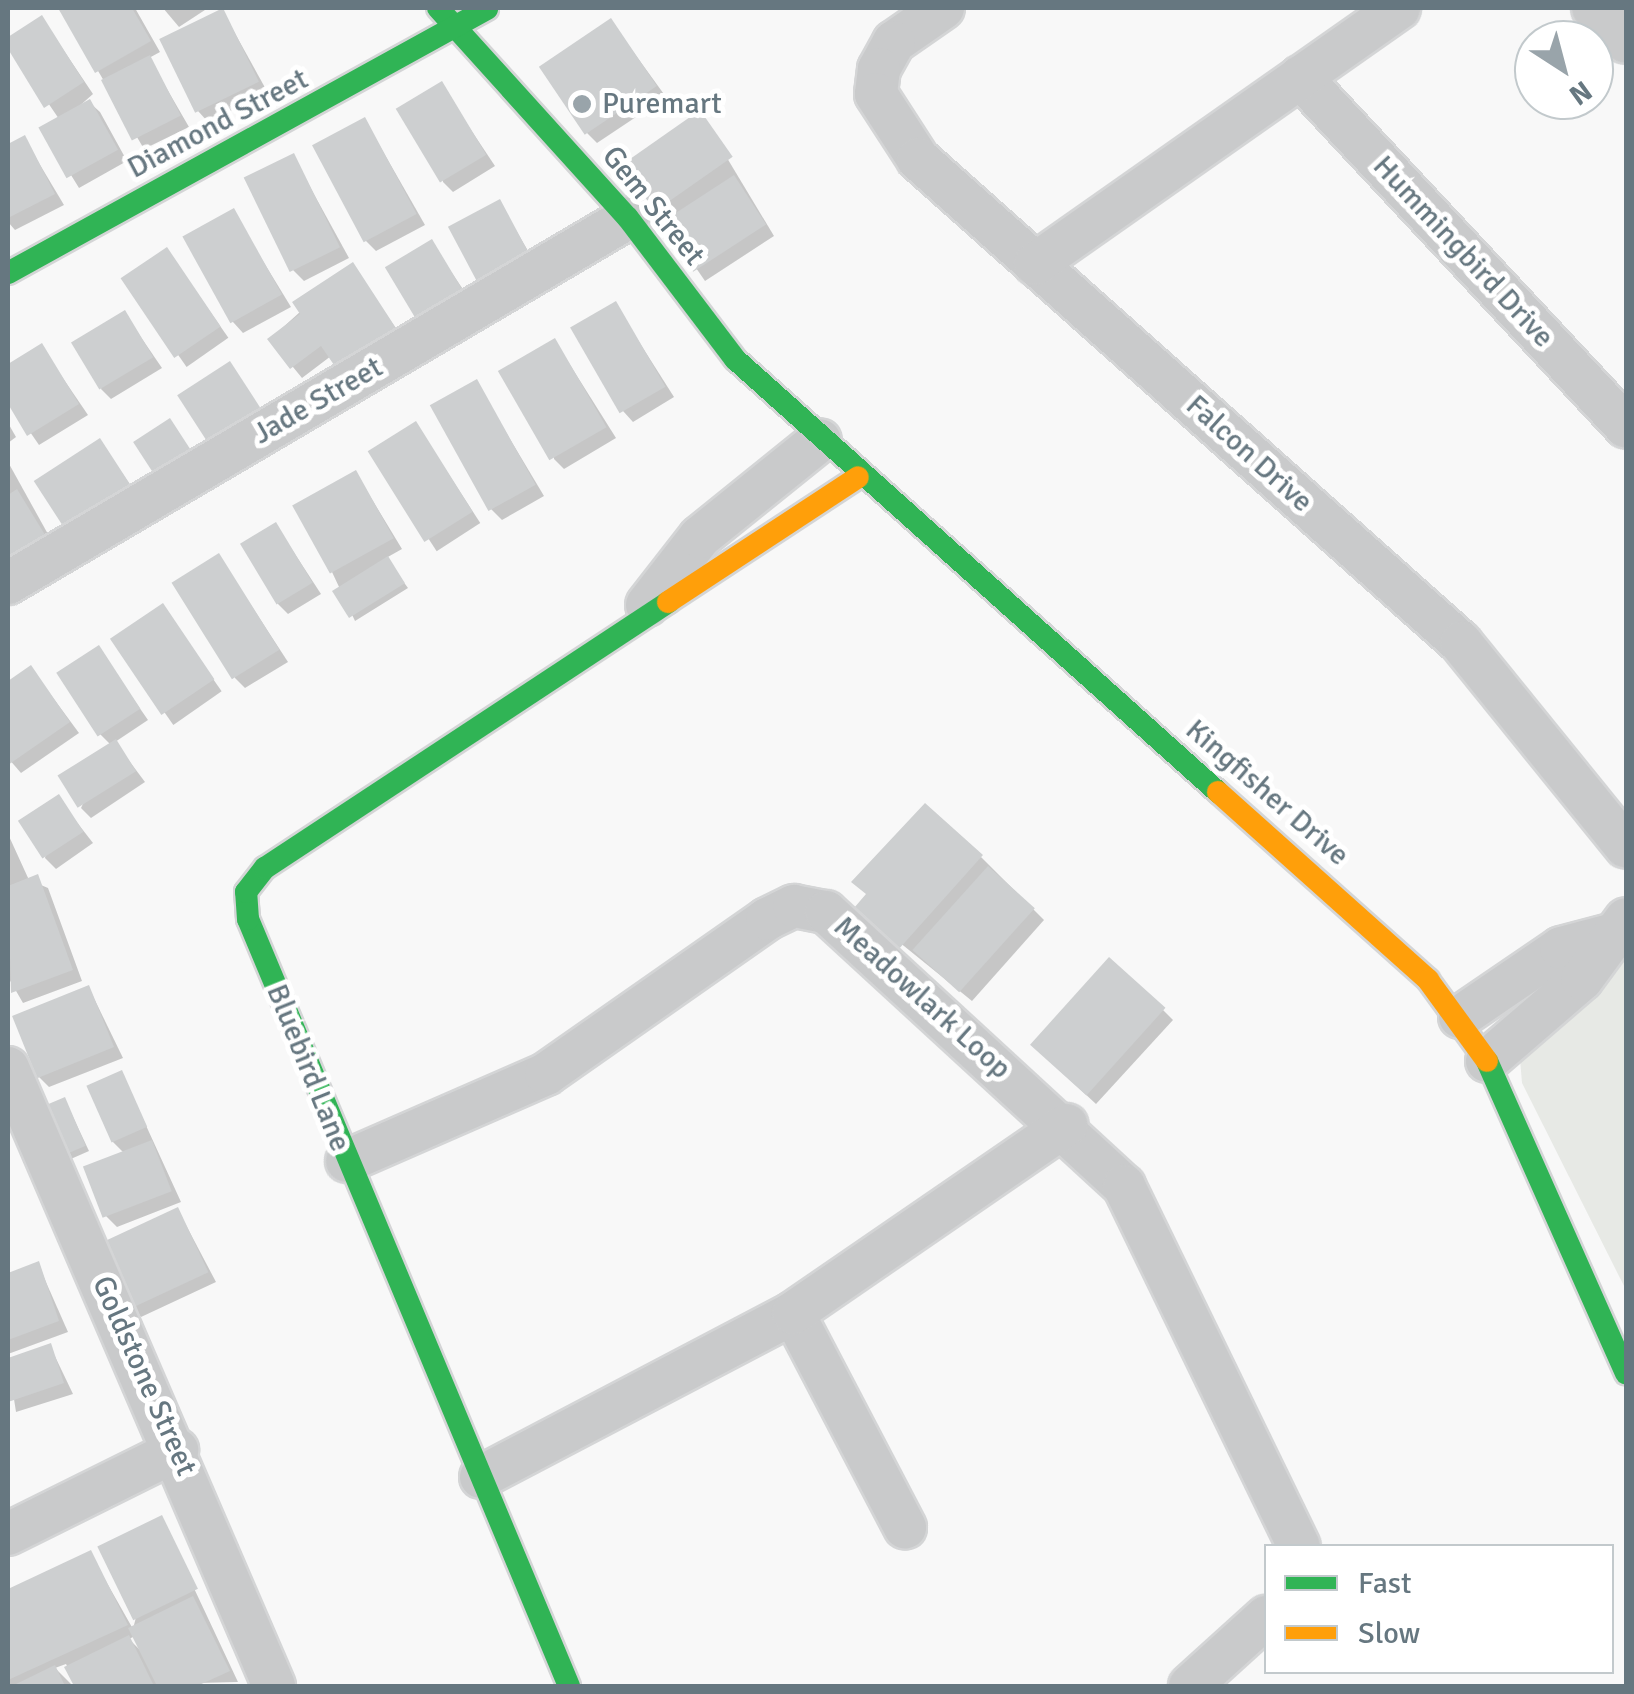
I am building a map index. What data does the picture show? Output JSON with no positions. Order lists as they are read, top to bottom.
{
  "streets": {
    "street": [
      "Diamond Street",
      "Gem Street",
      "Hummingbird Drive",
      "Jade Street",
      "Falcon Drive",
      "Kingfisher Drive",
      "Meadowlark Loop",
      "Bluebird Lane",
      "Goldstone Street"
    ]
  },
  "crossings": [
    ["Diamond Street", "Gem Street"],
    ["Gem Street", "Jade Street"],
    ["Gem Street", "Kingfisher Drive"],
    ["Kingfisher Drive", "Bluebird Lane"],
    ["Meadowlark Loop", "Bluebird Lane"]
  ],
  "places": ["Puremart"],
  "legend": ["Fast", "Slow"],
  "north": "bottom right"
}
